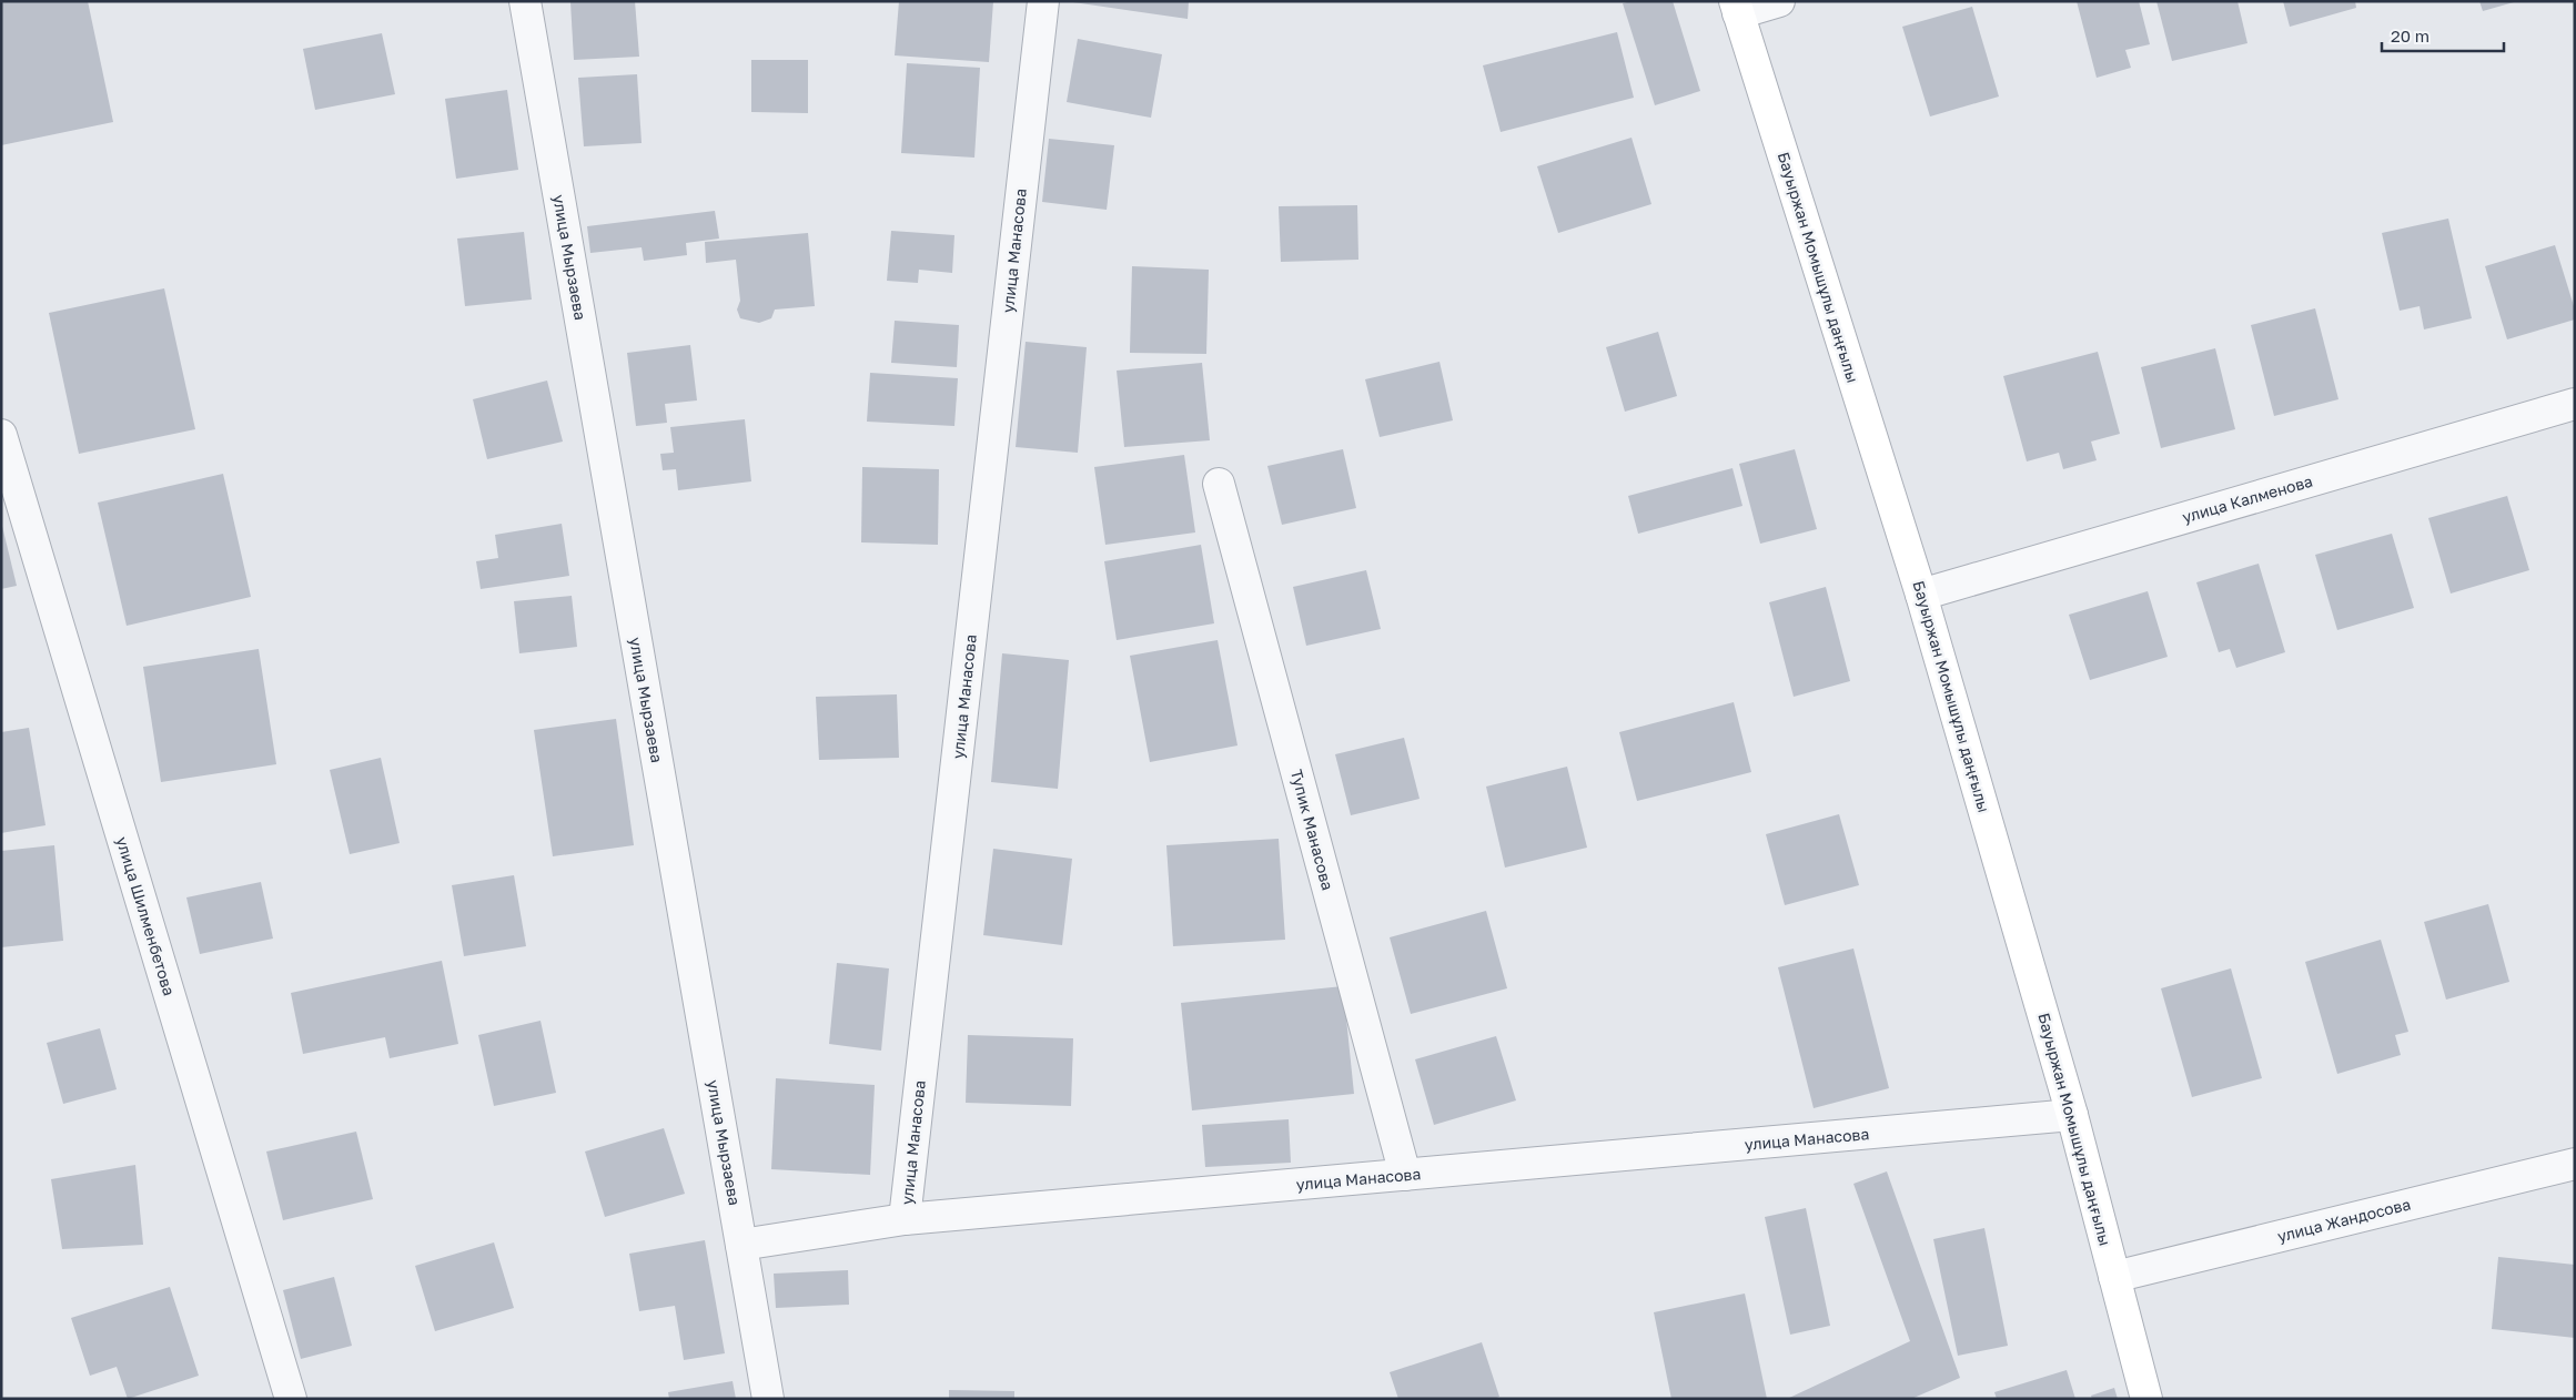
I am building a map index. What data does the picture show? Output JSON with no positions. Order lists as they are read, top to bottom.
{
  "streets": {
    "main road": ["Бауыржан Момышұлы даңғылы"],
    "street": [
      "улица Манасова",
      "улица Мырзаева",
      "улица Калменова",
      "Тупик Манасова",
      "улица Шилменбетова",
      "улица Жандосова"
    ]
  },
  "crossings": [
    ["улица Манасова", "Бауыржан Момышұлы даңғылы"],
    ["улица Манасова", "Тупик Манасова"],
    ["Бауыржан Момышұлы даңғылы", "улица Калменова"],
    ["Бауыржан Момышұлы даңғылы", "улица Жандосова"]
  ],
  "scale_bar": "20 m"
}
